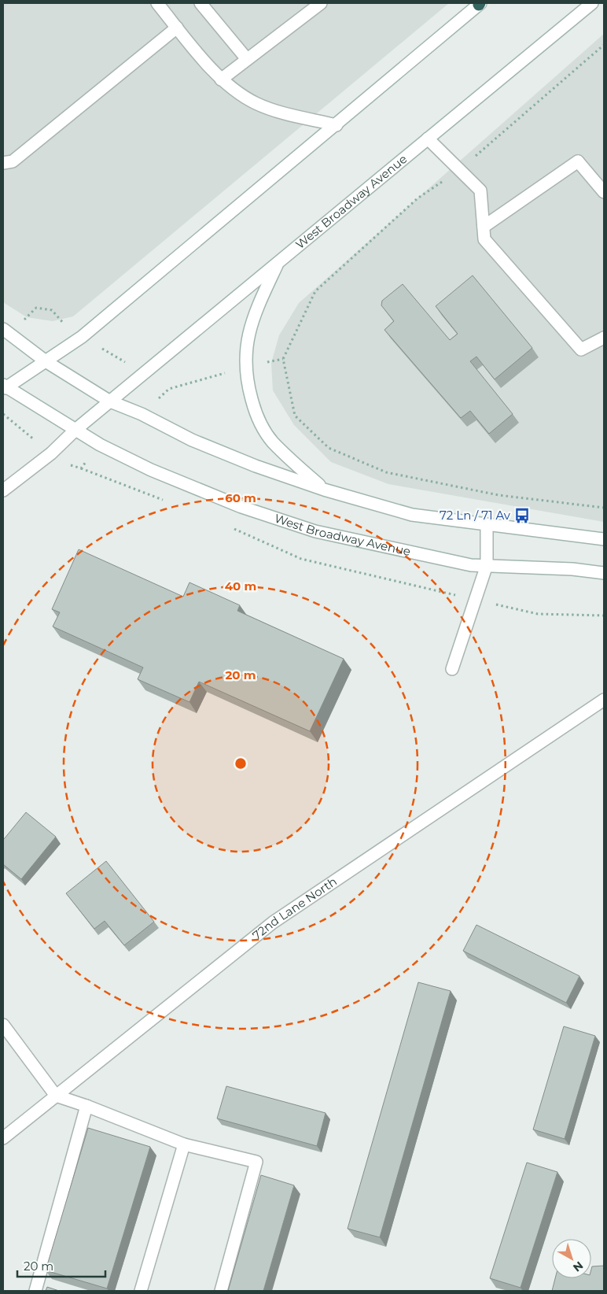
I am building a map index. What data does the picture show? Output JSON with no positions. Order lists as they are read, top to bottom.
{
  "streets": {
    "street": ["West Broadway Avenue", "72nd Lane North"]
  },
  "places": {
    "bus stop": ["72 Ln / 71 Av"]
  },
  "scale_bar": "20 m",
  "north": "bottom right",
  "rings": ["60 m", "40 m", "20 m"]
}
